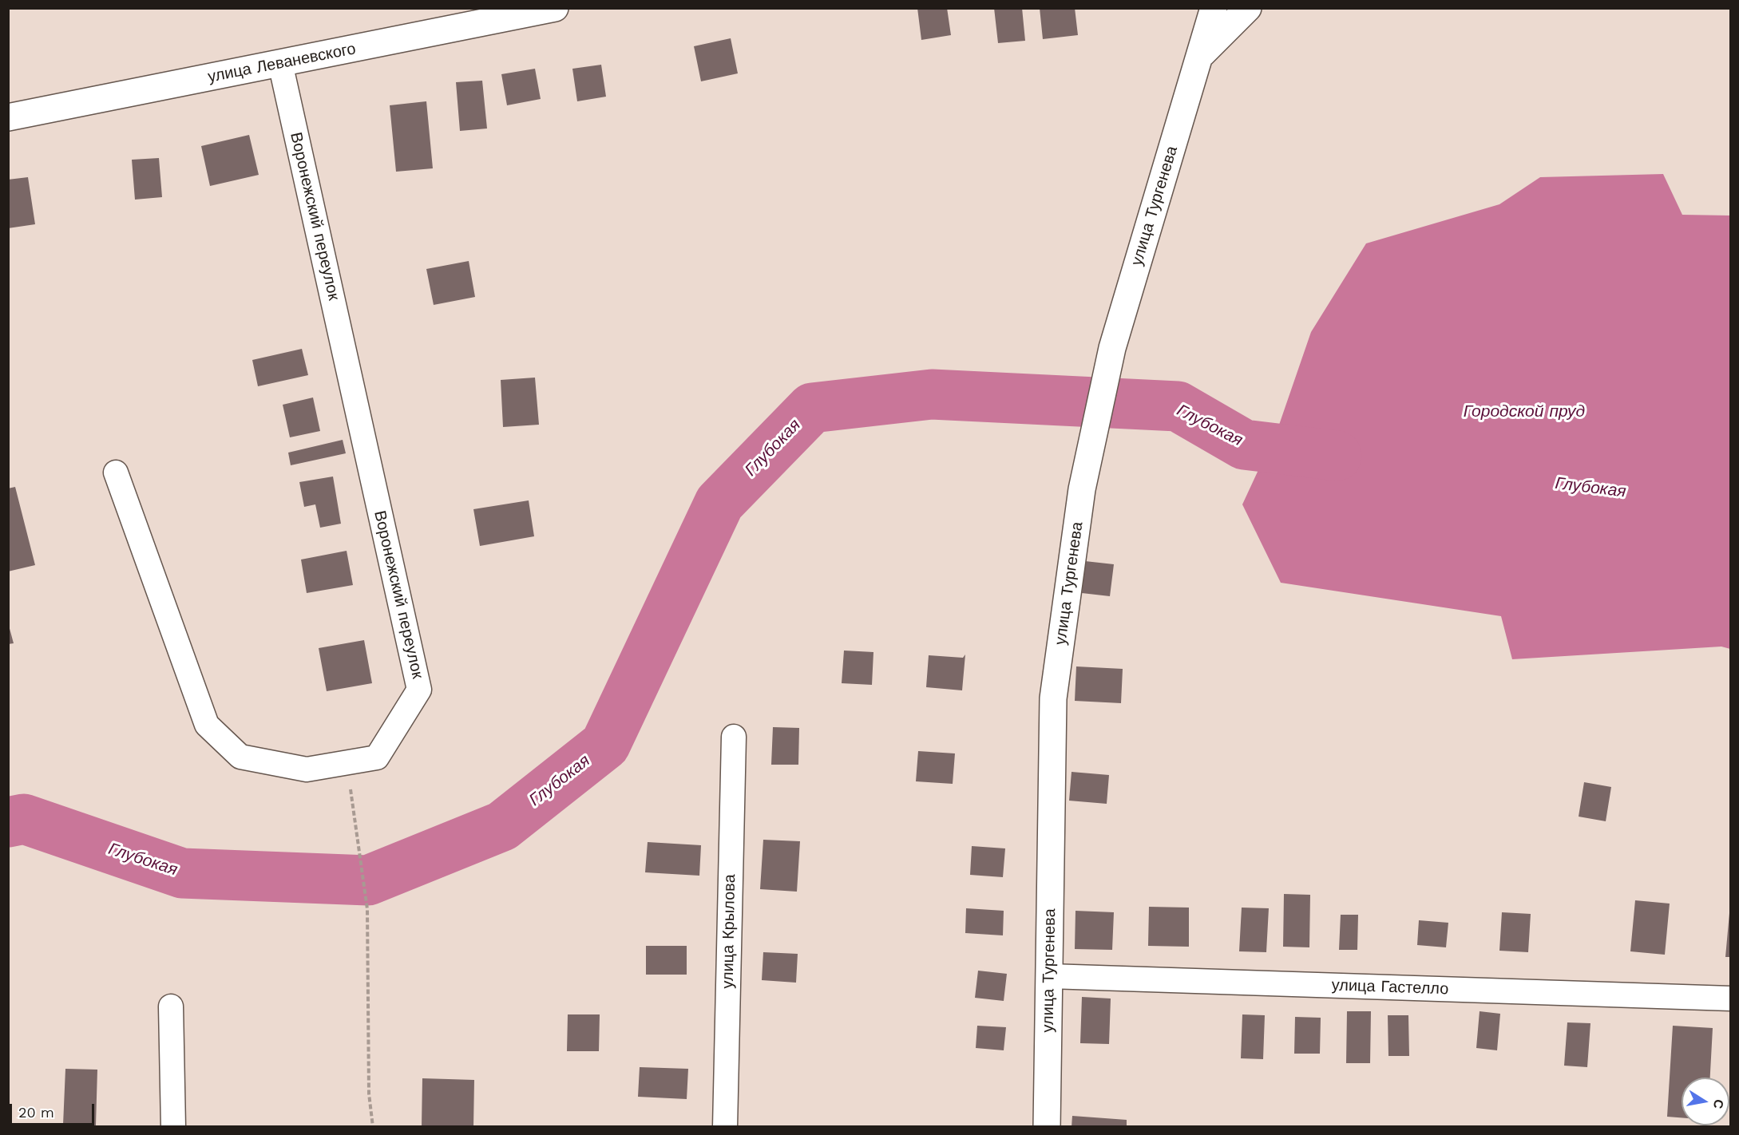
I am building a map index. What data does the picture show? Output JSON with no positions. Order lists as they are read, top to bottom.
{
  "streets": {
    "main road": ["улица Леваневского", "улица Тургенева"],
    "street": ["Воронежский переулок", "улица Крылова", "улица Гастелло"]
  },
  "crossings": [
    ["улица Леваневского", "Воронежский переулок"],
    ["улица Тургенева", "улица Гастелло"]
  ],
  "water": ["Городской пруд", "Глубокая"],
  "scale_bar": "20 m",
  "north": "right"
}
